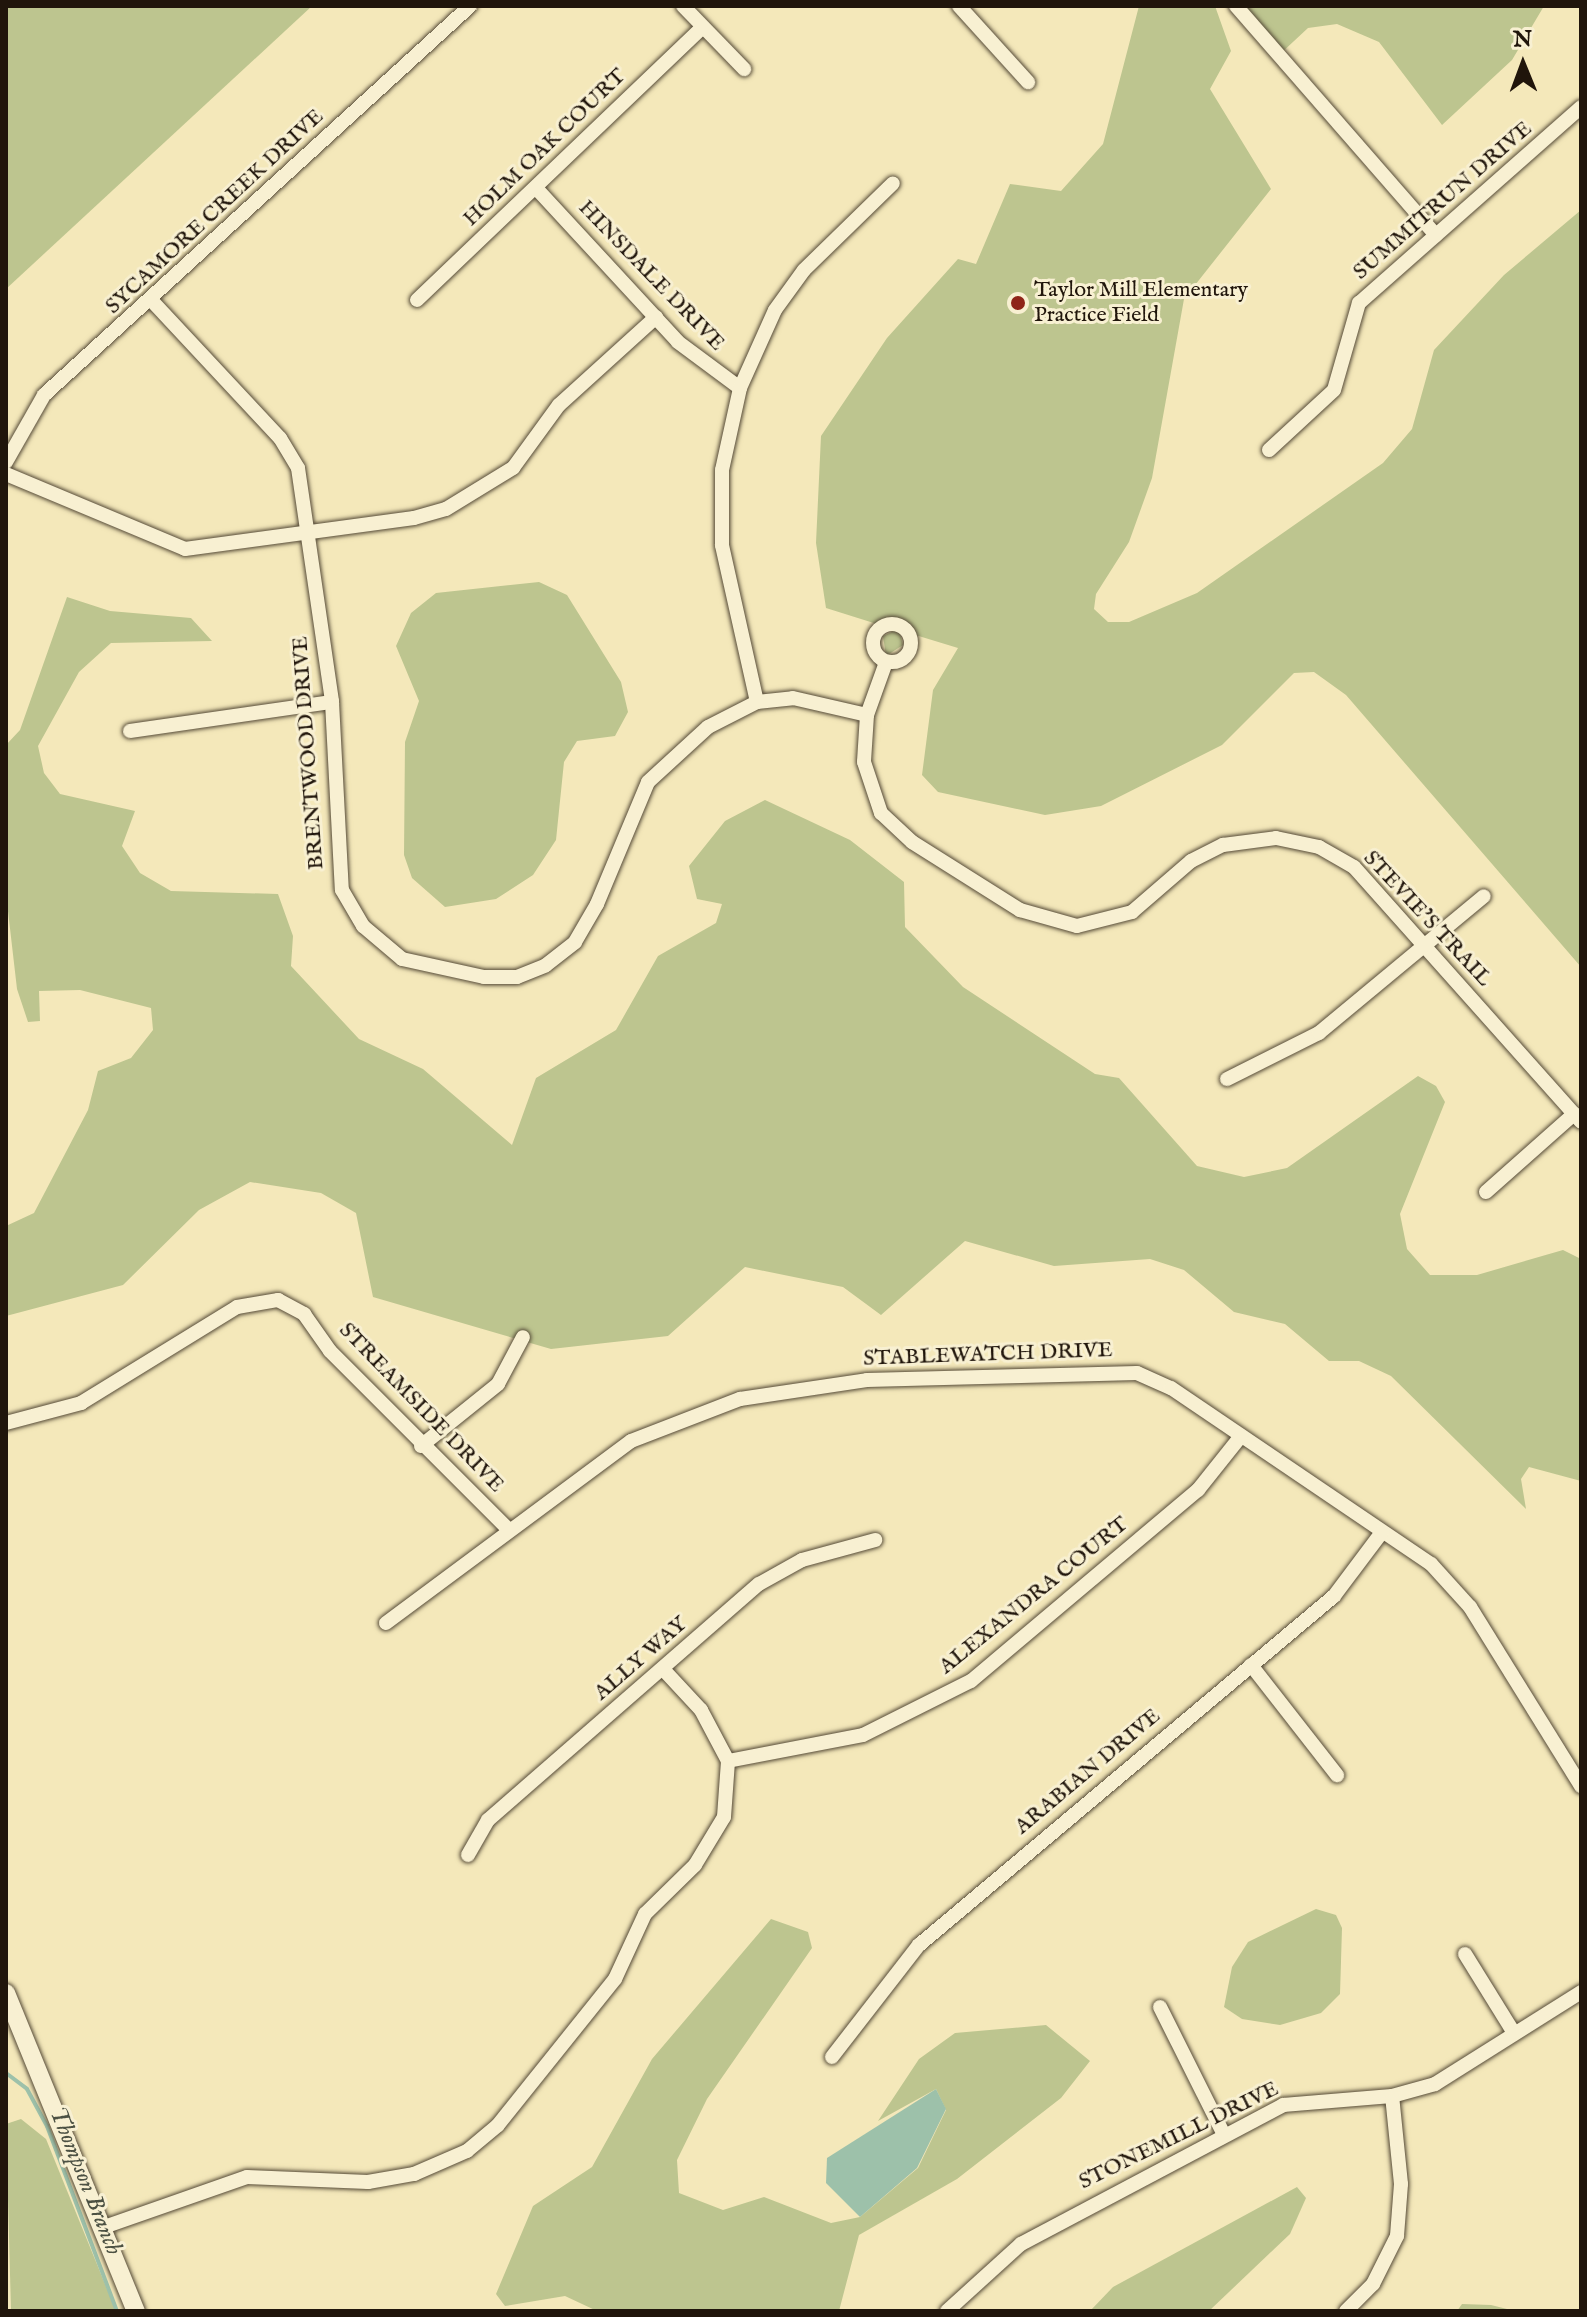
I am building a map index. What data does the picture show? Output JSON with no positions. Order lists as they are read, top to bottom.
{
  "streets": {
    "street": [
      "HOLM OAK COURT",
      "SUMMITRUN DRIVE",
      "SYCAMORE CREEK DRIVE",
      "HINSDALE DRIVE",
      "BRENTWOOD DRIVE",
      "STEVIE’S TRAIL",
      "STABLEWATCH DRIVE",
      "STREAMSIDE DRIVE",
      "ALEXANDRA COURT",
      "ALLY WAY",
      "ARABIAN DRIVE",
      "STONEMILL DRIVE"
    ]
  },
  "crossings": [
    ["HOLM OAK COURT", "HINSDALE DRIVE"],
    ["SYCAMORE CREEK DRIVE", "BRENTWOOD DRIVE"],
    ["BRENTWOOD DRIVE", "STEVIE’S TRAIL"],
    ["STABLEWATCH DRIVE", "STREAMSIDE DRIVE"],
    ["STABLEWATCH DRIVE", "ALEXANDRA COURT"],
    ["STABLEWATCH DRIVE", "ARABIAN DRIVE"]
  ],
  "water": ["Thompson Branch"],
  "places": ["Taylor Mill Elementary Practice Field"],
  "north": "top"
}
